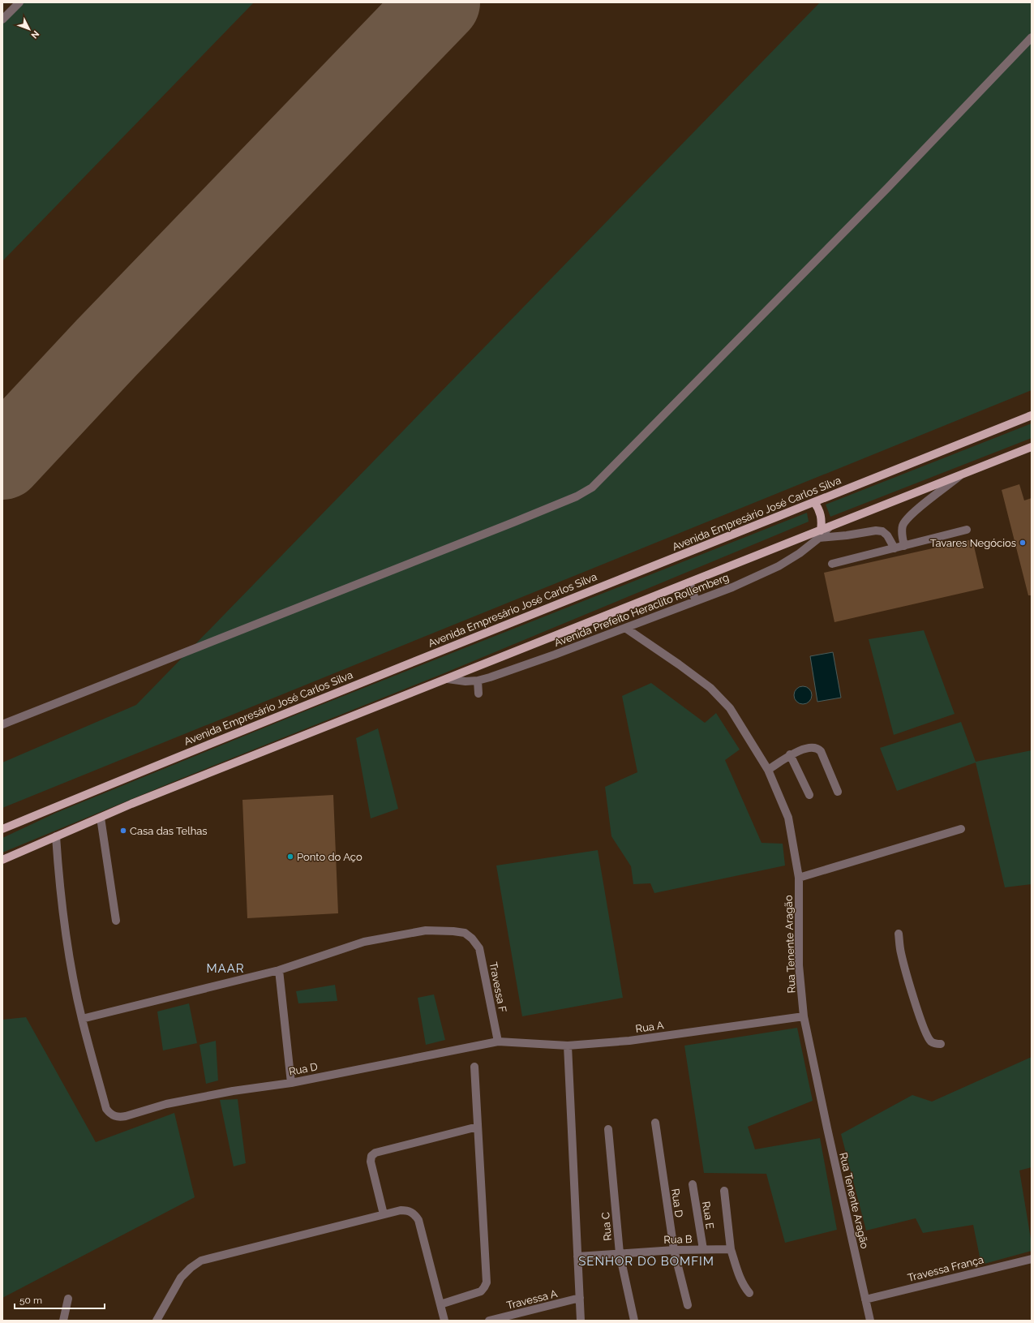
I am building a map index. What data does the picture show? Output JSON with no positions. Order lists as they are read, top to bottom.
{
  "streets": {
    "main road": ["Avenida Empresário José Carlos Silva"],
    "street": [
      "Avenida Prefeito Heraclito Rollemberg",
      "Rua Tenente Aragão",
      "Travessa F",
      "Rua A",
      "Rua D",
      "Rua E",
      "Rua C",
      "Rua B",
      "Travessa França",
      "Travessa A"
    ]
  },
  "crossings": [
    ["Avenida Prefeito Heraclito Rollemberg", "Rua Tenente Aragão"],
    ["Rua Tenente Aragão", "Rua A"],
    ["Rua Tenente Aragão", "Travessa França"],
    ["Travessa F", "Rua A"],
    ["Travessa F", "Rua D"],
    ["Rua A", "Rua D"],
    ["Rua D", "Rua B"],
    ["Rua E", "Rua B"],
    ["Rua C", "Rua B"]
  ],
  "districts": ["MAAR", "SENHOR DO BOMFIM"],
  "places": ["Tavares Negócios", "Casa das Telhas", "Ponto do Aço"],
  "scale_bar": "50 m",
  "north": "bottom right"
}
